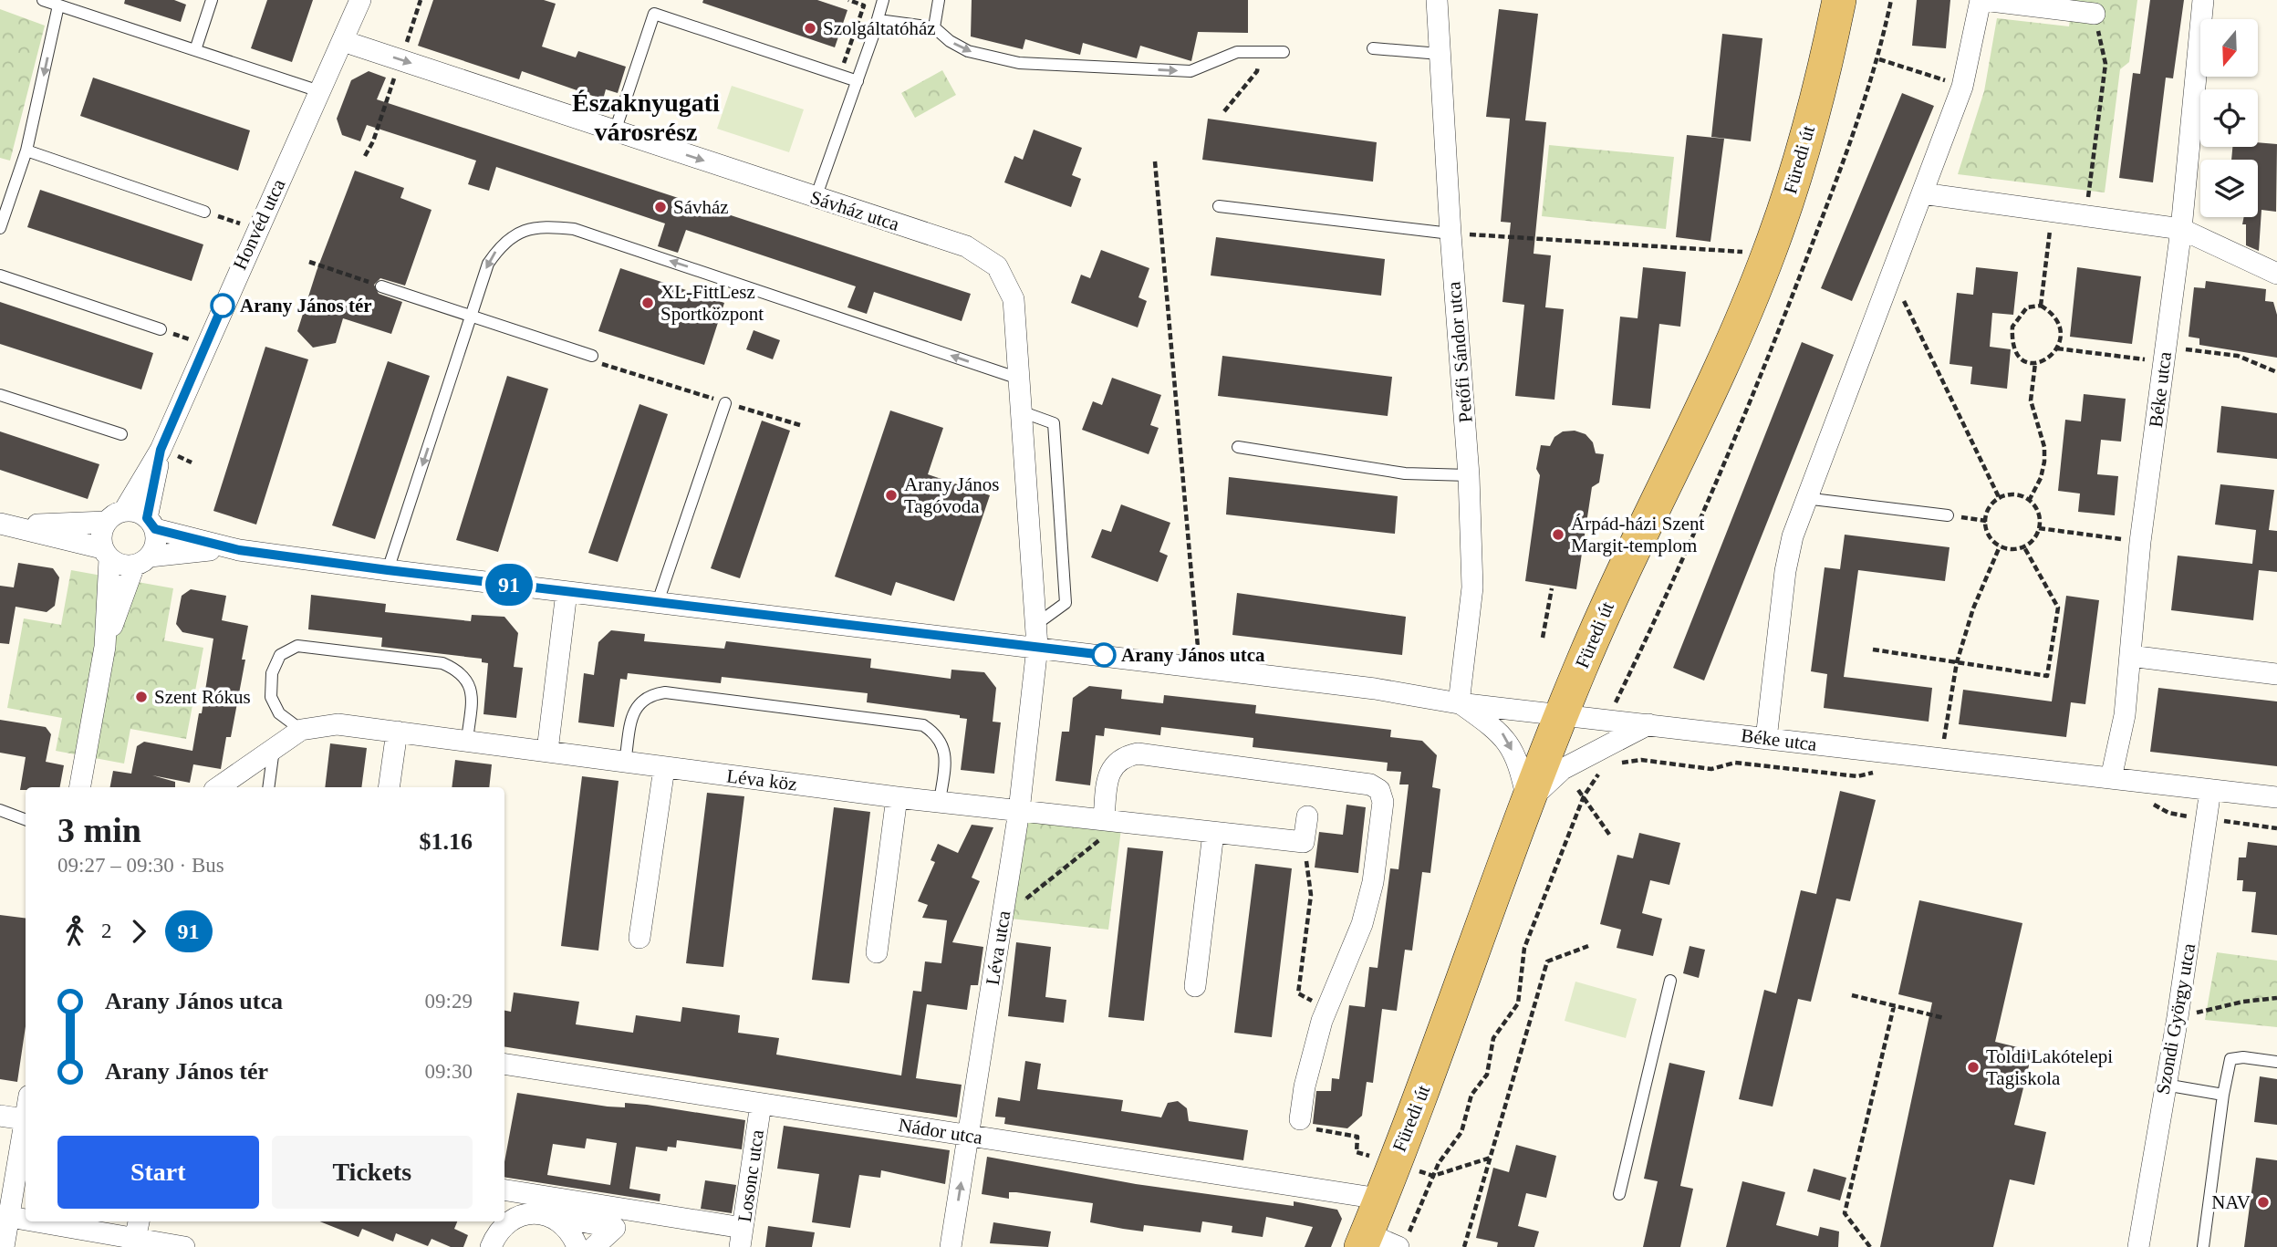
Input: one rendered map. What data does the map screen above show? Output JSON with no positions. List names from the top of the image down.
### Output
{
  "streets": {
    "main road": ["Füredi út"],
    "street": [
      "Sávház utca",
      "Honvéd utca",
      "Petőfi Sándor utca",
      "Béke utca",
      "Léva köz",
      "Léva utca",
      "Szondi György utca",
      "Nádor utca",
      "Losonc utca"
    ]
  },
  "crossings": [
    ["Füredi út", "Béke utca"],
    ["Füredi út", "Nádor utca"],
    ["Sávház utca", "Honvéd utca"],
    ["Sávház utca", "Léva utca"],
    ["Béke utca", "Szondi György utca"],
    ["Léva köz", "Léva utca"],
    ["Léva utca", "Nádor utca"],
    ["Nádor utca", "Losonc utca"]
  ],
  "one_way": ["Sávház utca"],
  "districts": ["Északnyugati városrész"],
  "places": [
    "Szolgáltatóház",
    "Sávház",
    "XL-FittLesz Sportközpont",
    "Arany János tér",
    "Arany János Tagóvoda",
    "Árpád-házi Szent Margit-templom",
    "Arany János utca",
    "Szent Rókus",
    "Toldi Lakótelepi Tagiskola",
    "NAV"
  ],
  "lines": ["bus line 91"],
  "north": "bottom",
  "page": {
    "on_map": "91",
    "heading": ["3 min", "09:27 – 09:30 · Bus", "$1.16"],
    "legs": ["2", "91"],
    "list": [
      {
        "name": "Arany János utca",
        "value": "09:29"
      },
      {
        "name": "Arany János tér",
        "value": "09:30"
      }
    ],
    "buttons": ["Start", "Tickets"]
  }
}
